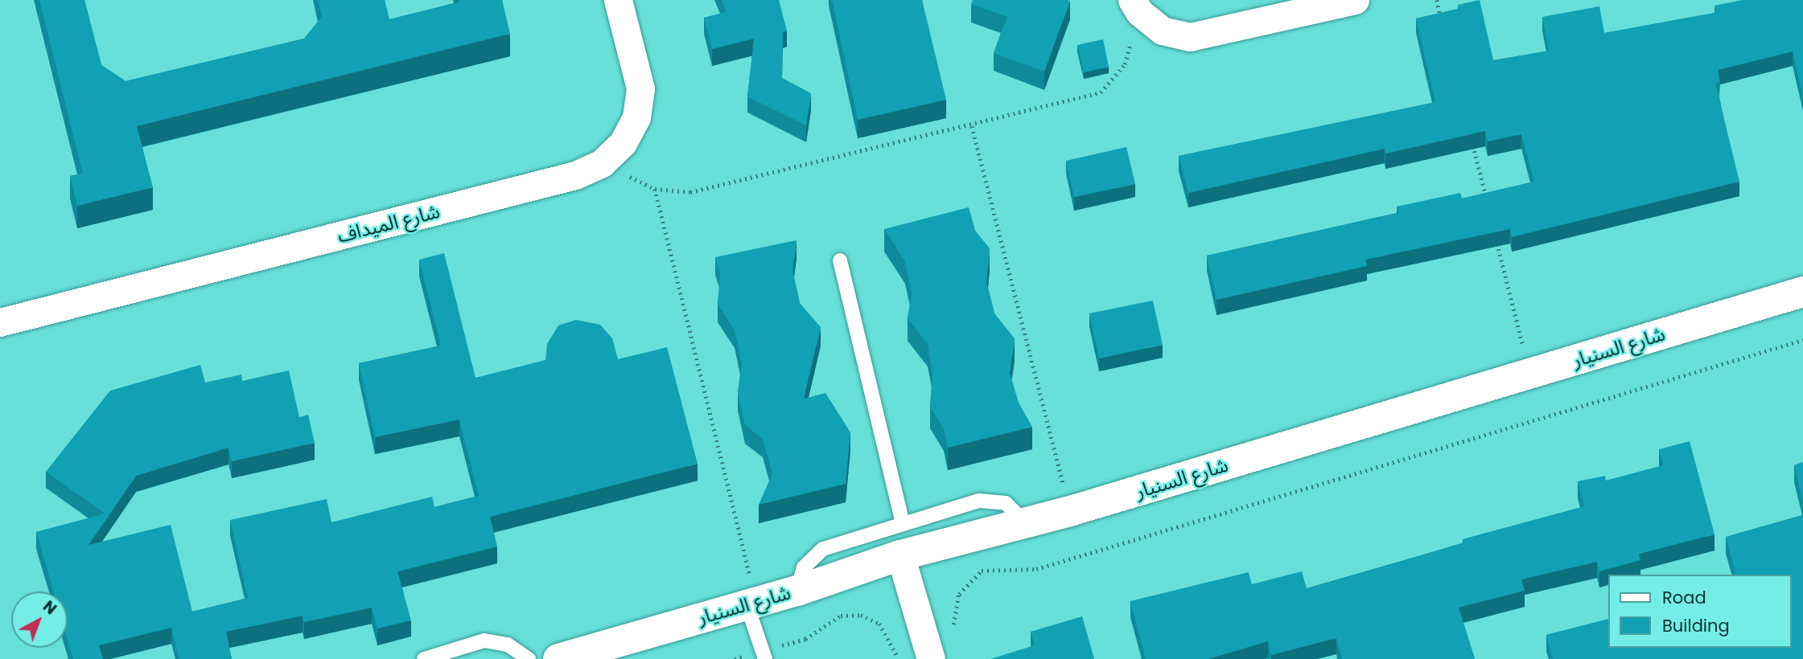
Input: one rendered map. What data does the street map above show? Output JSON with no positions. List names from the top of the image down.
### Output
{
  "streets": {
    "street": ["شارع الميداف", "شارع السنيار"]
  },
  "legend": ["Road", "Building"],
  "north": "top right"
}
